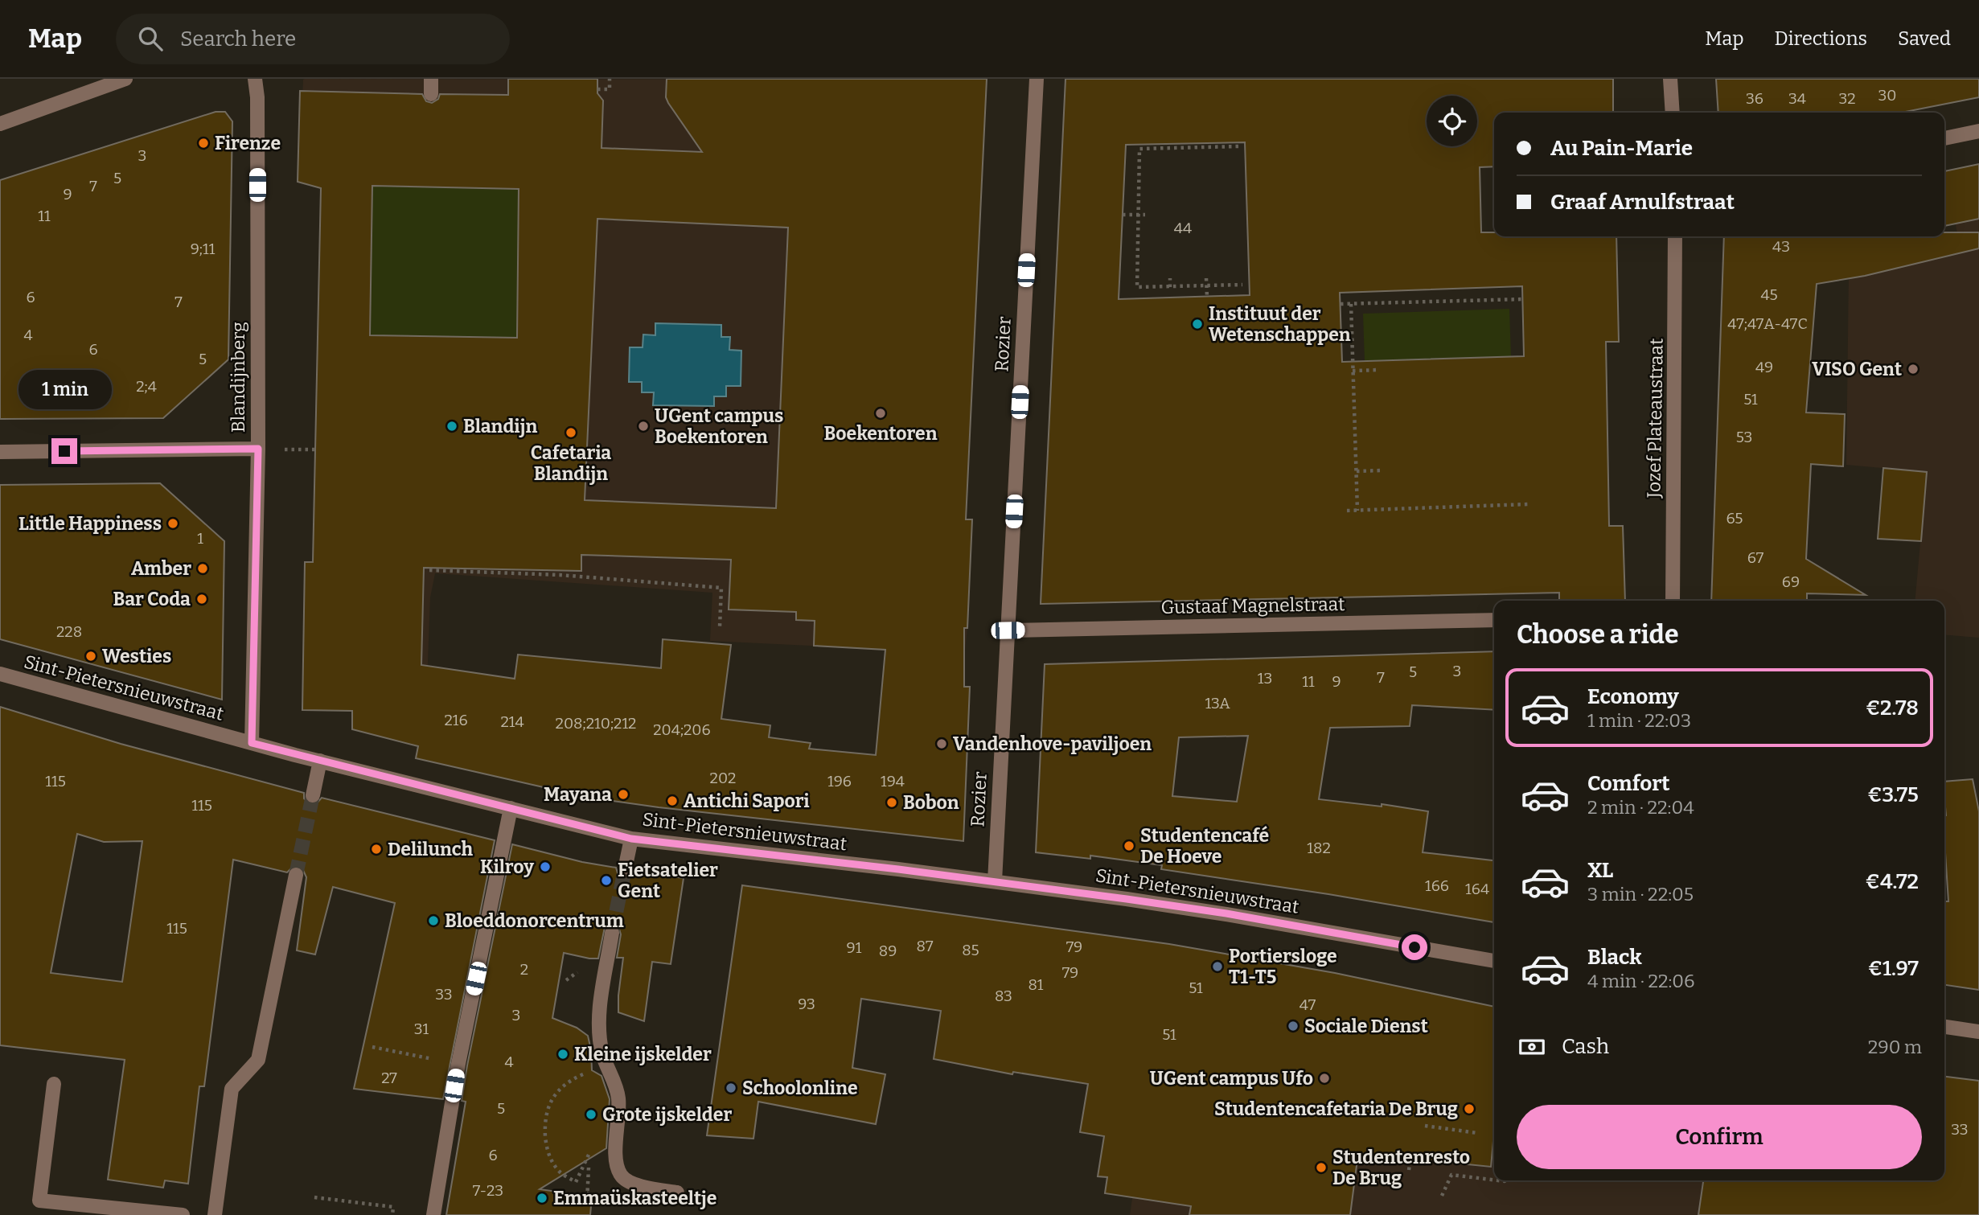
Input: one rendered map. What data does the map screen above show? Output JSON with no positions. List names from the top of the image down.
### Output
{
  "streets": {
    "street": [
      "Rozier",
      "Blandijnberg",
      "Jozef Plateaustraat",
      "Gustaaf Magnelstraat",
      "Sint-Pietersnieuwstraat"
    ]
  },
  "crossings": [
    ["Rozier", "Gustaaf Magnelstraat"],
    ["Rozier", "Sint-Pietersnieuwstraat"],
    ["Blandijnberg", "Sint-Pietersnieuwstraat"]
  ],
  "places": [
    "Firenze",
    "Instituut der Wetenschappen",
    "VISO Gent",
    "Boekentoren",
    "Blandijn",
    "UGent campus Boekentoren",
    "Cafetaria Blandijn",
    "Little Happiness",
    "Amber",
    "Bar Coda",
    "Westies",
    "Vandenhove-paviljoen",
    "Mayana",
    "Antichi Sapori",
    "Bobon",
    "Studentencafé De Hoeve",
    "Delilunch",
    "Kilroy",
    "Fietsatelier Gent",
    "Bloeddonorcentrum",
    "Portiersloge T1-T5",
    "Sociale Dienst",
    "Kleine ijskelder",
    "UGent campus Ufo",
    "Schoolonline",
    "Studentencafetaria De Brug",
    "Grote ijskelder",
    "Studentenresto De Brug",
    "Emmaüskasteeltje"
  ],
  "house_numbers": [
    "30",
    "36",
    "34",
    "32",
    "3",
    "5",
    "7",
    "9",
    "11",
    "44",
    "43",
    "9;11",
    "45",
    "6",
    "7",
    "47;47A-47C",
    "4",
    "6",
    "5",
    "49",
    "2;4",
    "51",
    "53",
    "65",
    "1",
    "67",
    "69",
    "228",
    "3",
    "5",
    "7",
    "13",
    "11",
    "9",
    "13A",
    "216",
    "214",
    "208;210;212",
    "204;206",
    "202",
    "115",
    "196",
    "194",
    "115",
    "182",
    "166",
    "164",
    "115",
    "87",
    "79",
    "91",
    "85",
    "89",
    "2",
    "79",
    "81",
    "51",
    "33",
    "83",
    "93",
    "47",
    "3",
    "31",
    "51",
    "4",
    "27",
    "5",
    "33",
    "6",
    "7-23"
  ],
  "page": {
    "header": "Map",
    "search": "Search here",
    "nav": ["Map", "Directions", "Saved"],
    "banner": ["Au Pain-Marie", "Graaf Arnulfstraat"],
    "bubble": "1 min",
    "heading": "Choose a ride",
    "list": [
      {
        "name": "Economy",
        "note": "1 min · 22:03",
        "value": "€2.78"
      },
      {
        "name": "Comfort",
        "note": "2 min · 22:04",
        "value": "€3.75"
      },
      {
        "name": "XL",
        "note": "3 min · 22:05",
        "value": "€4.72"
      },
      {
        "name": "Black",
        "note": "4 min · 22:06",
        "value": "€1.97"
      }
    ],
    "pay": ["Cash", "290 m"],
    "buttons": "Confirm"
  }
}
